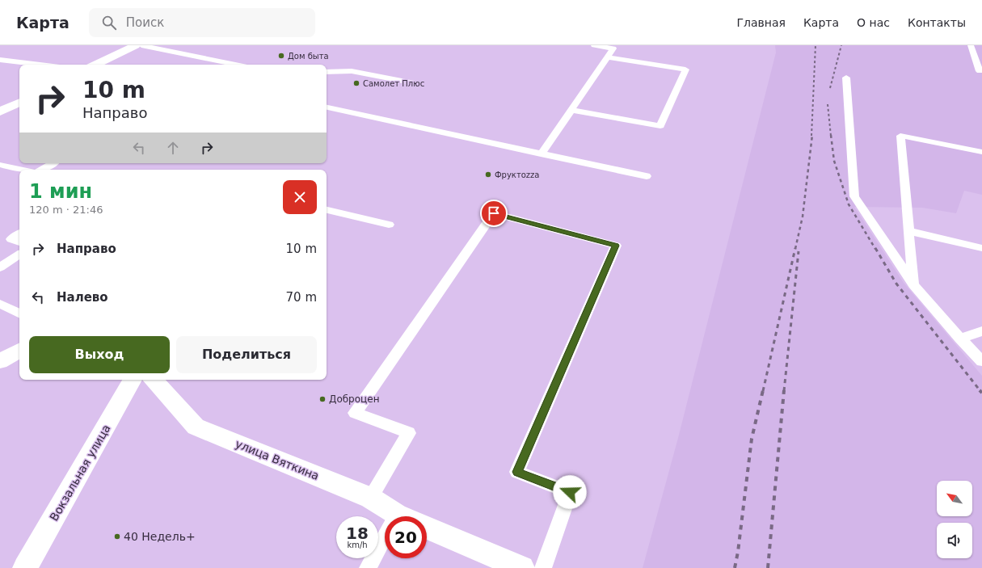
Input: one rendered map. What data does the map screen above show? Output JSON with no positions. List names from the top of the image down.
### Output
{
  "streets": {
    "street": ["улица Вяткина", "Вокзальная улица"]
  },
  "places": [
    "Дом быта",
    "Самолет Плюс",
    "Фруктоzzа",
    "Доброцен",
    "40 Недель+"
  ],
  "north": "top left",
  "page": {
    "header": "Карта",
    "search": "Поиск",
    "nav": [
      "Главная",
      "Карта",
      "О нас",
      "Контакты"
    ],
    "turn": ["10 m", "Направо"],
    "heading": ["1 мин", "120 m · 21:46"],
    "list": [
      {
        "name": "Направо",
        "value": "10 m"
      },
      {
        "name": "Налево",
        "value": "70 m"
      }
    ],
    "buttons": ["Выход", "Поделиться"],
    "speed": "18 km/h",
    "limit": "20"
  }
}
